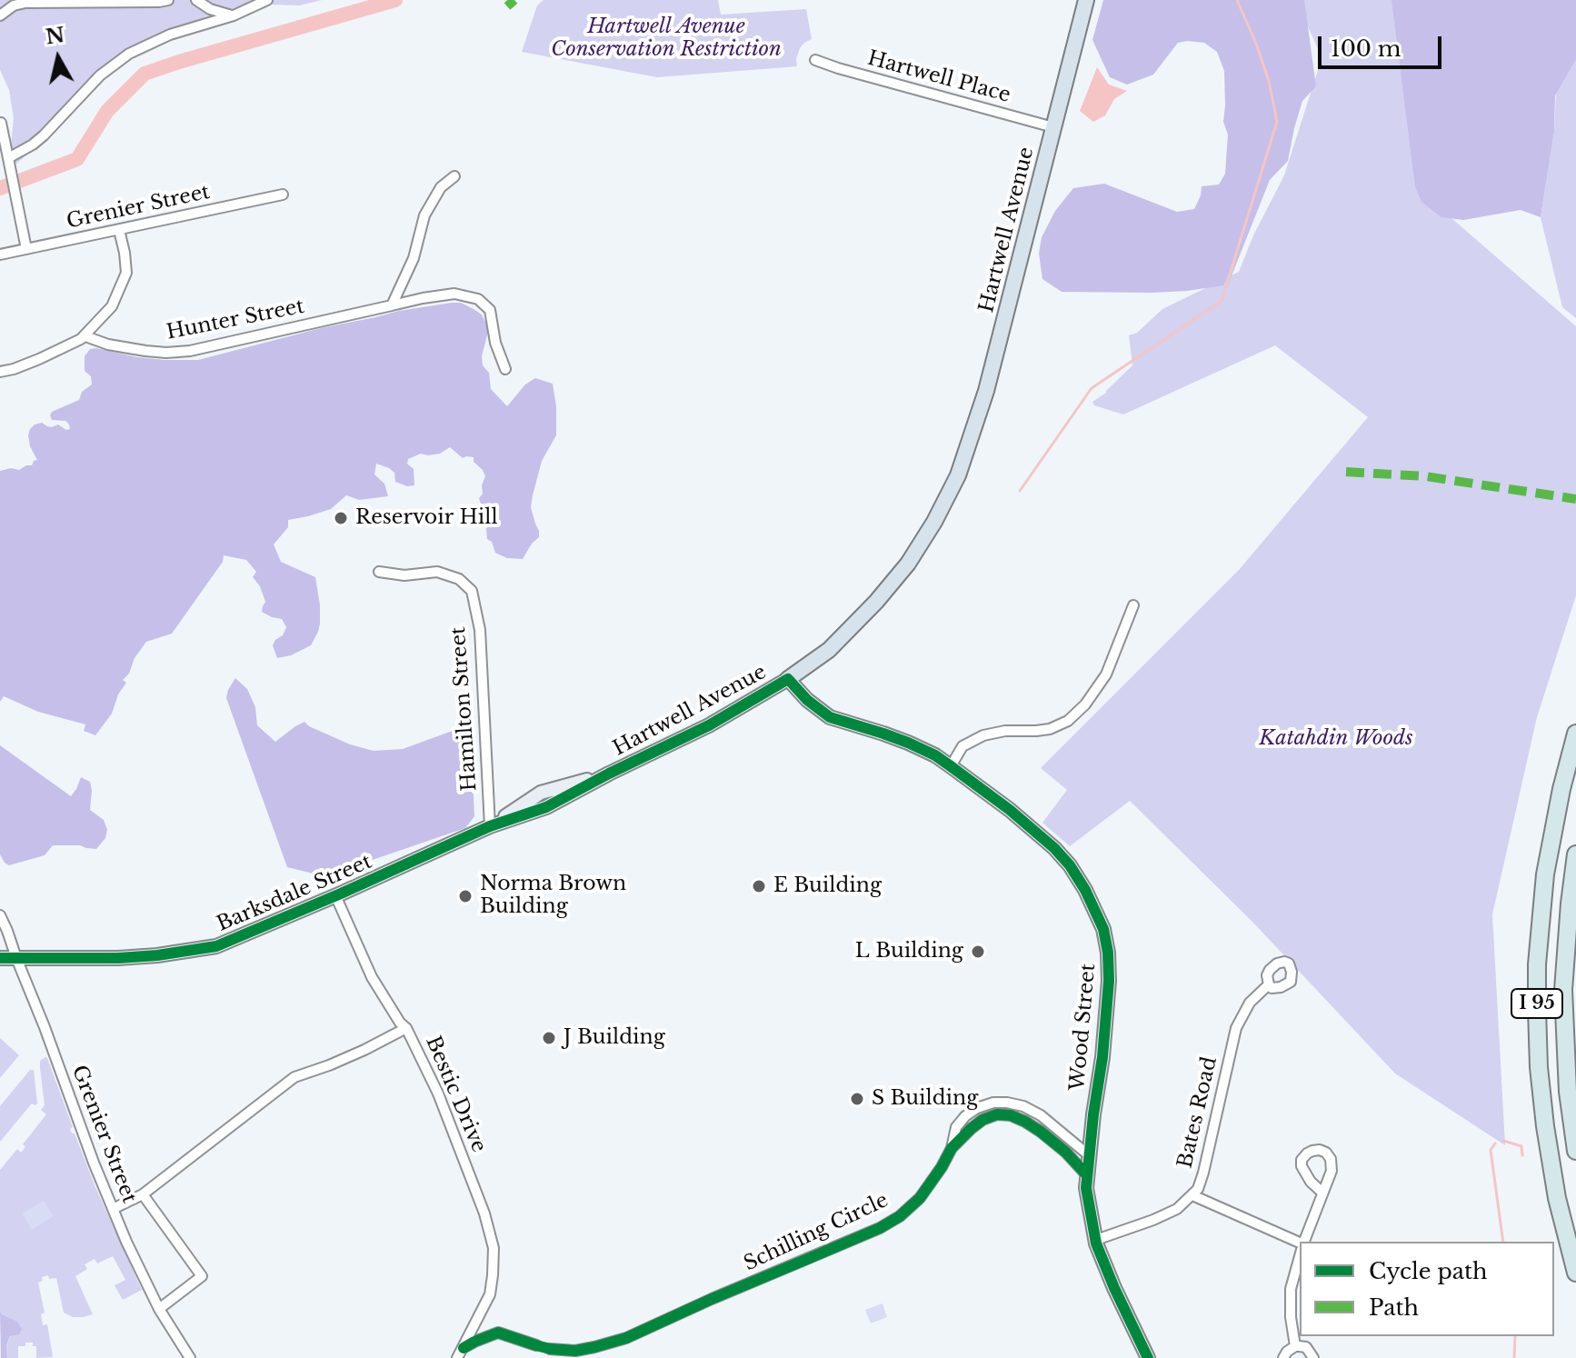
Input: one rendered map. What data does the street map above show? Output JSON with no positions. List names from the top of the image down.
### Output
{
  "streets": {
    "highway": ["I 95"],
    "main road": ["Hartwell Avenue"],
    "street": [
      "Hartwell Place",
      "Grenier Street",
      "Hunter Street",
      "Hamilton Street",
      "Barksdale Street",
      "Wood Street",
      "Bestic Drive",
      "Bates Road",
      "Schilling Circle"
    ]
  },
  "crossings": [
    ["Hartwell Place", "Hartwell Avenue"],
    ["Grenier Street", "Barksdale Street"],
    ["Hartwell Avenue", "Barksdale Street"],
    ["Hartwell Avenue", "Wood Street"],
    ["Hamilton Street", "Barksdale Street"],
    ["Barksdale Street", "Bestic Drive"],
    ["Wood Street", "Bates Road"],
    ["Wood Street", "Schilling Circle"]
  ],
  "parks": ["Hartwell Avenue Conservation Restriction", "Katahdin Woods"],
  "places": [
    "Reservoir Hill",
    "E Building",
    "Norma Brown Building",
    "L Building",
    "J Building",
    "S Building"
  ],
  "legend": ["Cycle path", "Path"],
  "scale_bar": "100 m",
  "north": "top"
}
